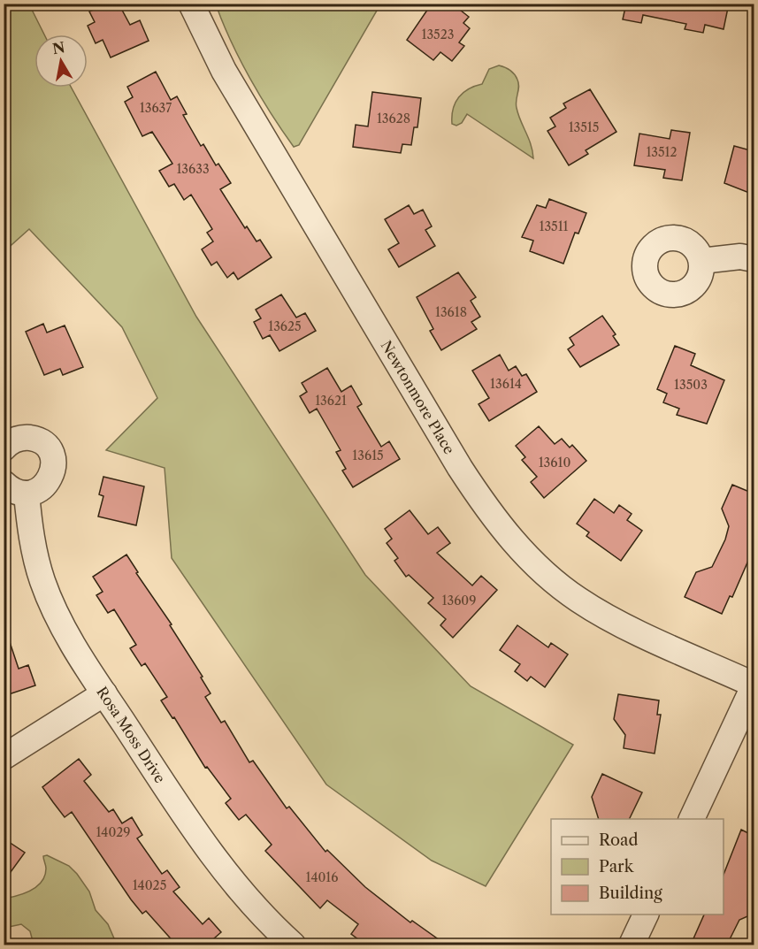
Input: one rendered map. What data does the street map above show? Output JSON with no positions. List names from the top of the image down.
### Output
{
  "streets": {
    "street": ["Newtonmore Place", "Rosa Moss Drive"]
  },
  "house_numbers": [
    "13523",
    "13637",
    "13628",
    "13515",
    "13512",
    "13633",
    "13511",
    "13618",
    "13625",
    "13614",
    "13503",
    "13621",
    "13615",
    "13610",
    "13609",
    "14029",
    "14016",
    "14025"
  ],
  "legend": ["Road", "Park", "Building"],
  "north": "top"
}
